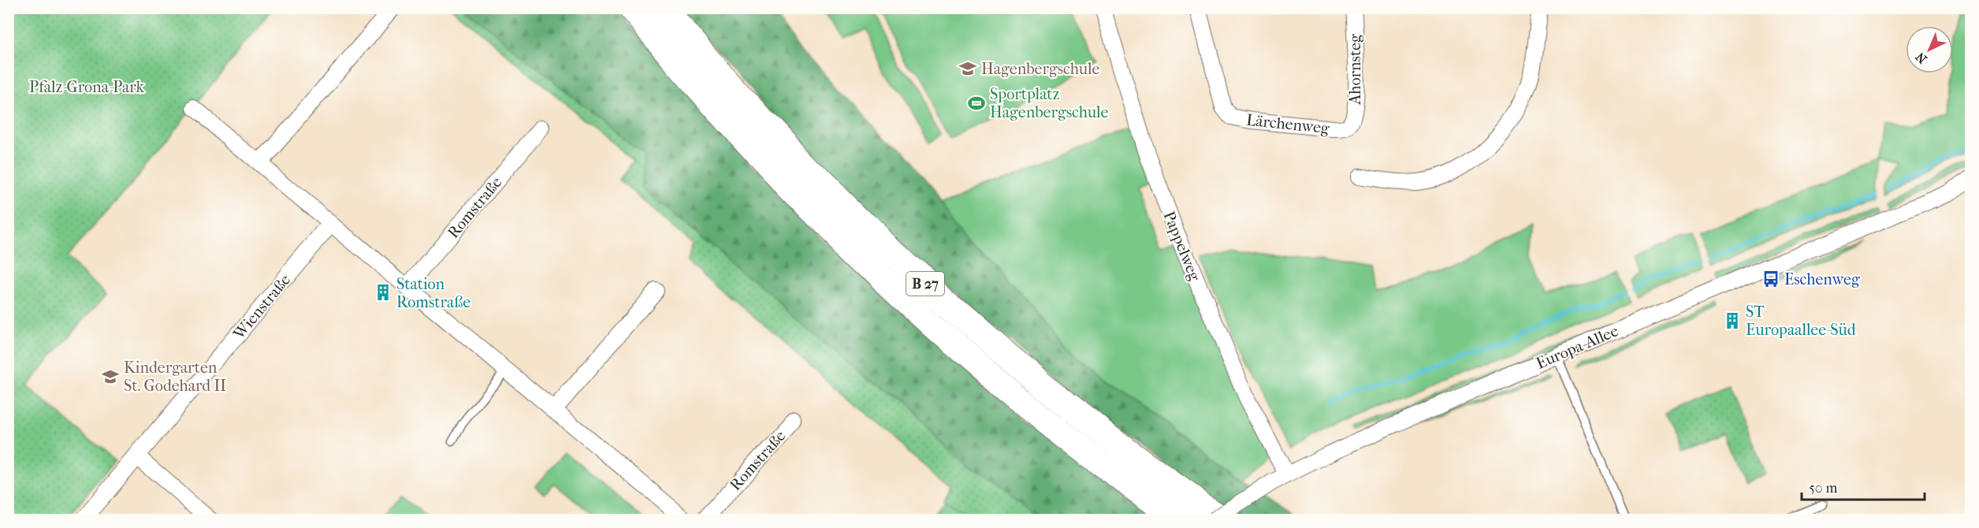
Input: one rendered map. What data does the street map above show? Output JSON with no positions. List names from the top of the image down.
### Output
{
  "streets": {
    "highway": ["B 27"],
    "street": [
      "Ahornsteg",
      "Lärchenweg",
      "Romstraße",
      "Pappelweg",
      "Wienstraße",
      "Europa-Allee"
    ]
  },
  "crossings": [
    ["Ahornsteg", "Lärchenweg"],
    ["Pappelweg", "Europa-Allee"]
  ],
  "parks": ["Pfalz-Grona-Park"],
  "places": {
    "school or university": ["Hagenbergschule", "Kindergarten St. Godehard II"],
    "sports": ["Sportplatz Hagenbergschule"],
    "bus stop": ["Eschenweg"],
    "building": ["Station Romstraße", "ST Europaallee-Süd"]
  },
  "scale_bar": "50 m",
  "north": "bottom left"
}
